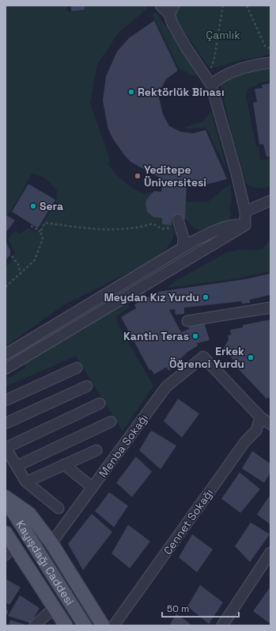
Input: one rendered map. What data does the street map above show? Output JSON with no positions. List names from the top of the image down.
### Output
{
  "streets": {
    "main road": ["Kayışdağı Caddesi"],
    "street": ["Menba Sokağı", "Cennet Sokağı"]
  },
  "crossings": [
    ["Menba Sokağı", "Cennet Sokağı"]
  ],
  "parks": ["Çamlık"],
  "places": [
    "Rektörlük Binası",
    "Yeditepe Üniversitesi",
    "Sera",
    "Meydan Kız Yurdu",
    "Kantin Teras",
    "Erkek Öğrenci Yurdu"
  ],
  "scale_bar": "50 m"
}
